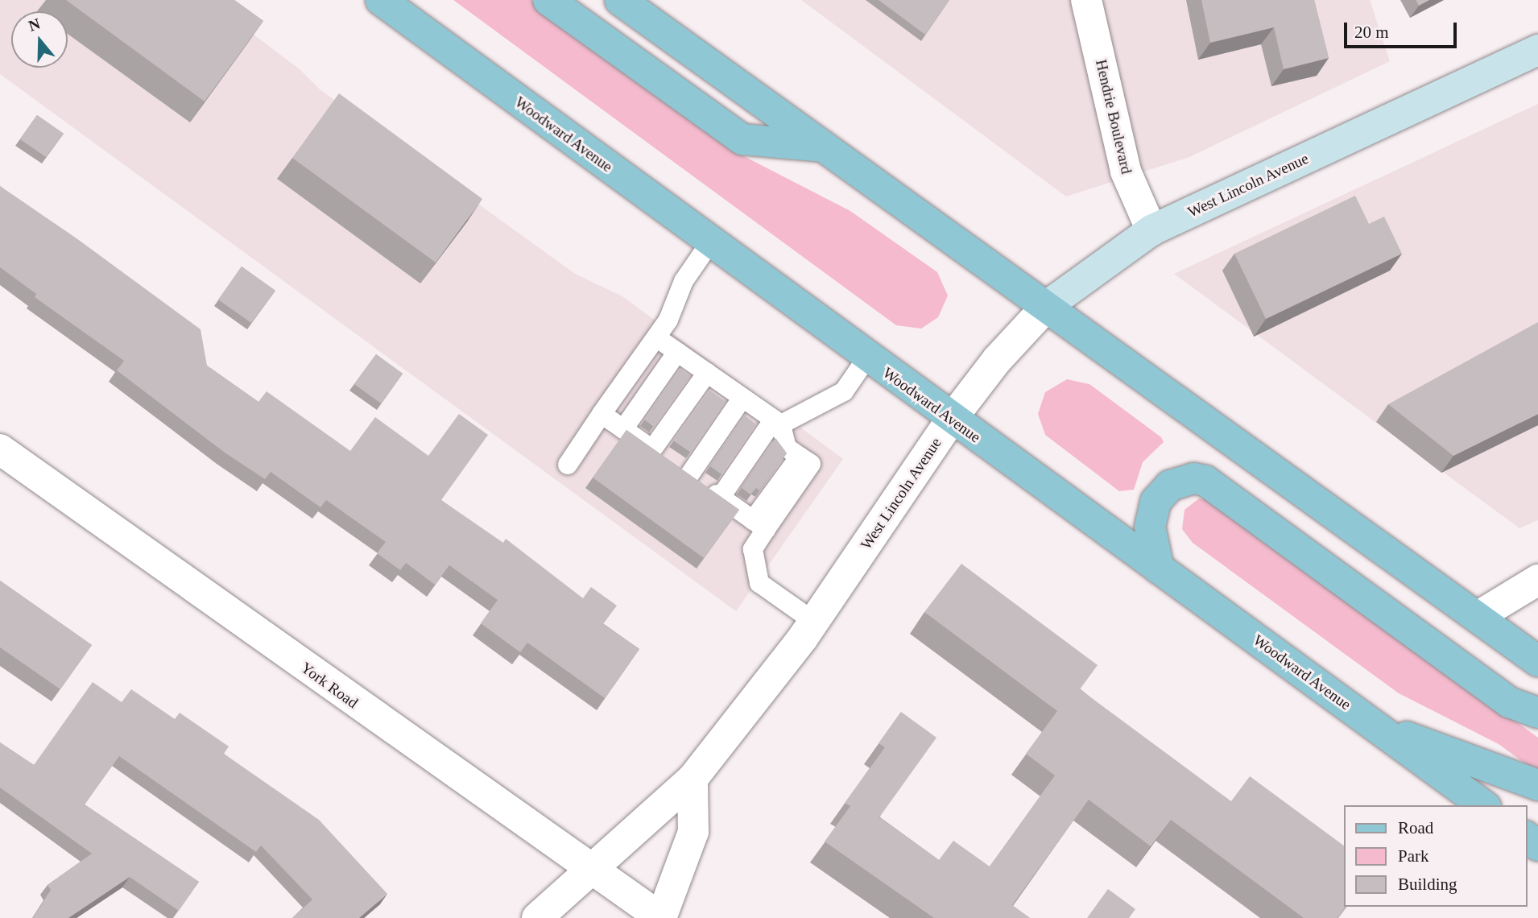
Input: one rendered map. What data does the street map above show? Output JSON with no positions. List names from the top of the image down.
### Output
{
  "streets": {
    "main road": ["Woodward Avenue"],
    "street": ["Hendrie Boulevard", "West Lincoln Avenue", "York Road"]
  },
  "crossings": [
    ["Hendrie Boulevard", "West Lincoln Avenue"],
    ["Woodward Avenue", "West Lincoln Avenue"],
    ["West Lincoln Avenue", "York Road"]
  ],
  "legend": ["Road", "Park", "Building"],
  "scale_bar": "20 m",
  "north": "top"
}
